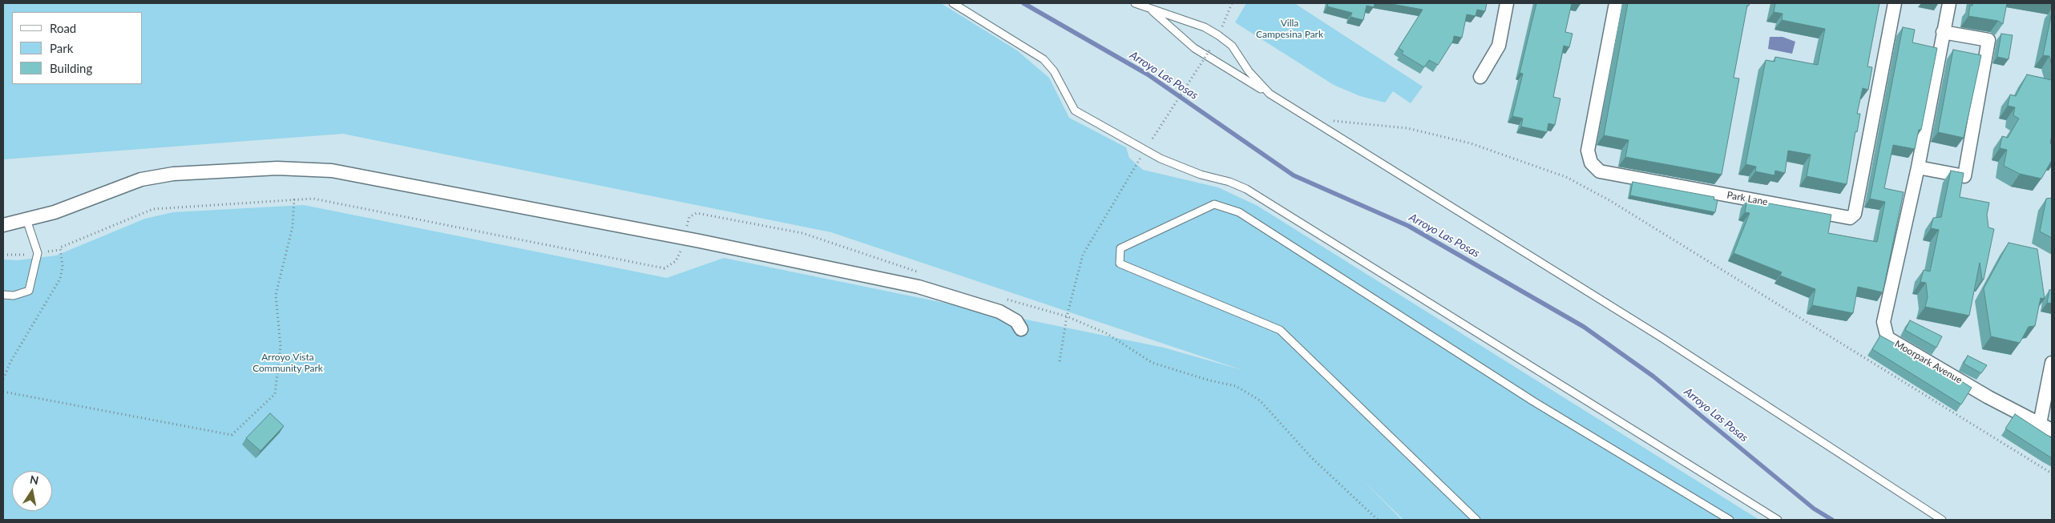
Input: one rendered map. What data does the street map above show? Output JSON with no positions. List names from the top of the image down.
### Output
{
  "streets": {
    "street": ["Park Lane", "Moorpark Avenue"]
  },
  "water": ["Arroyo Las Posas"],
  "parks": ["Villa Campesina Park", "Arroyo Vista Community Park"],
  "legend": ["Road", "Park", "Building"],
  "north": "top"
}
